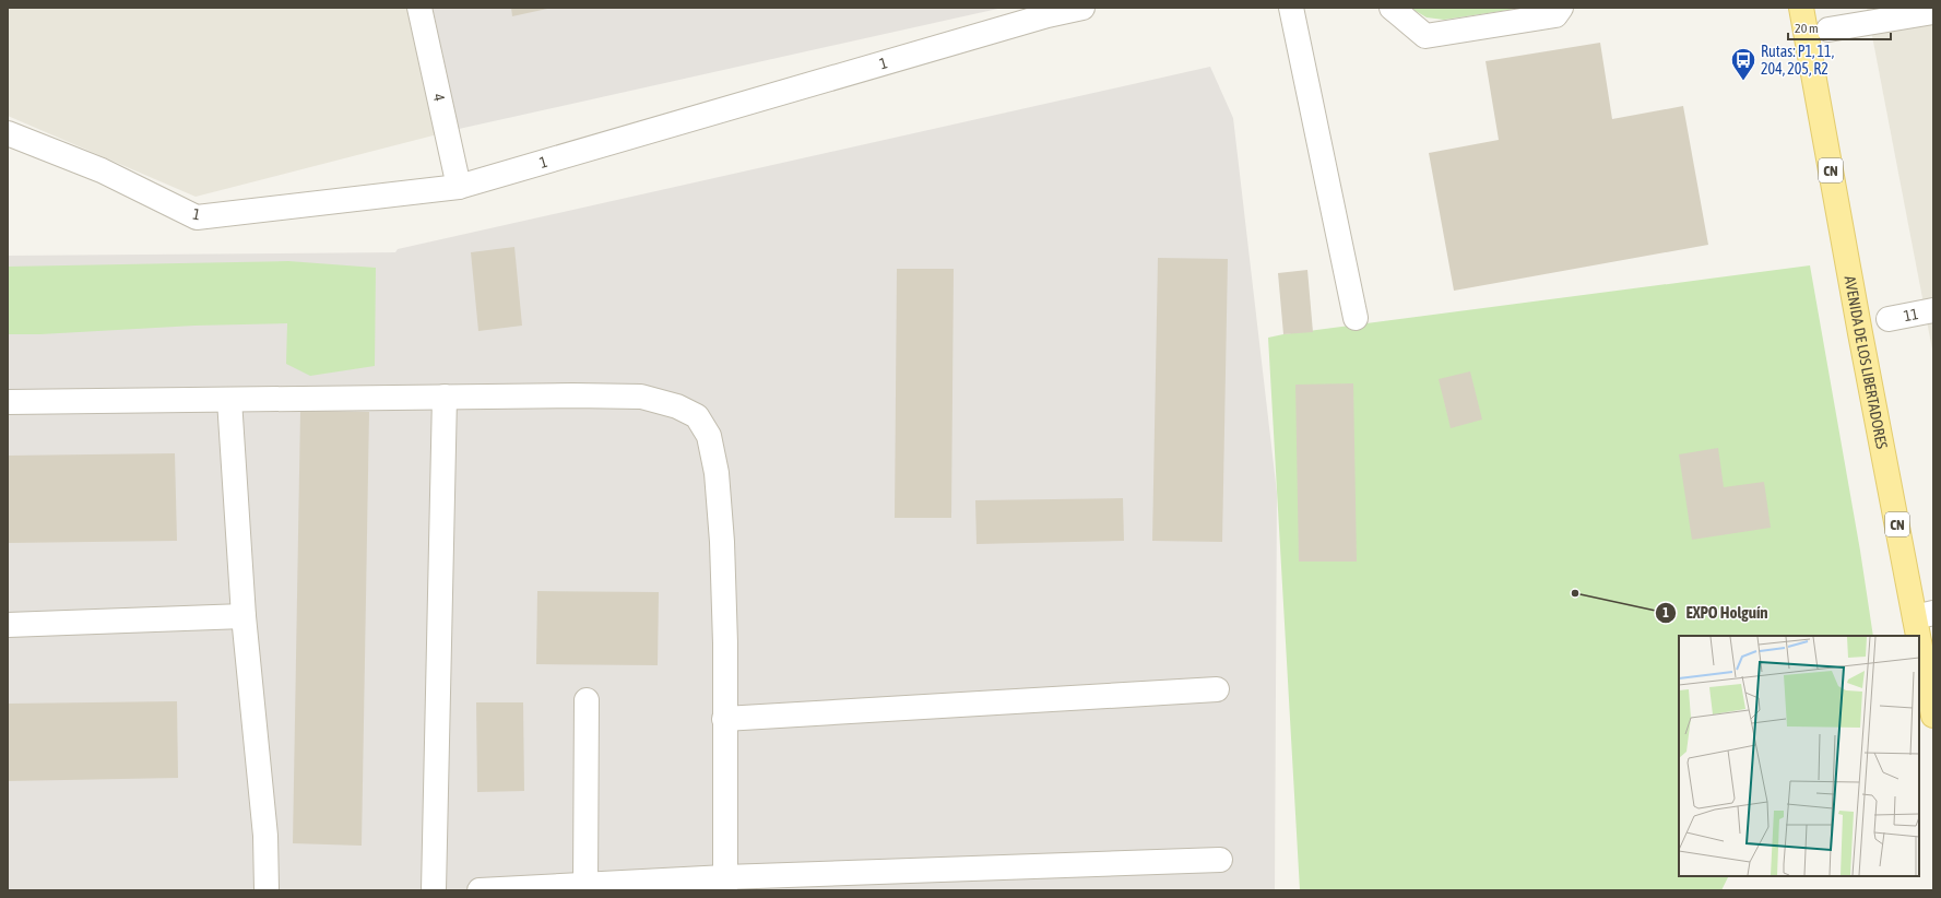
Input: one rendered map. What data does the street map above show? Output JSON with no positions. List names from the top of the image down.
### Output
{
  "streets": {
    "main road": ["CN", "AVENIDA DE LOS LIBERTADORES"],
    "street": ["1", "4", "11"]
  },
  "crossings": [
    ["1", "4"]
  ],
  "places": {
    "bus stop": ["Rutas: P1, 11, 204, 205, R2"],
    "other": ["EXPO Holguín"]
  },
  "scale_bar": "20 m"
}
